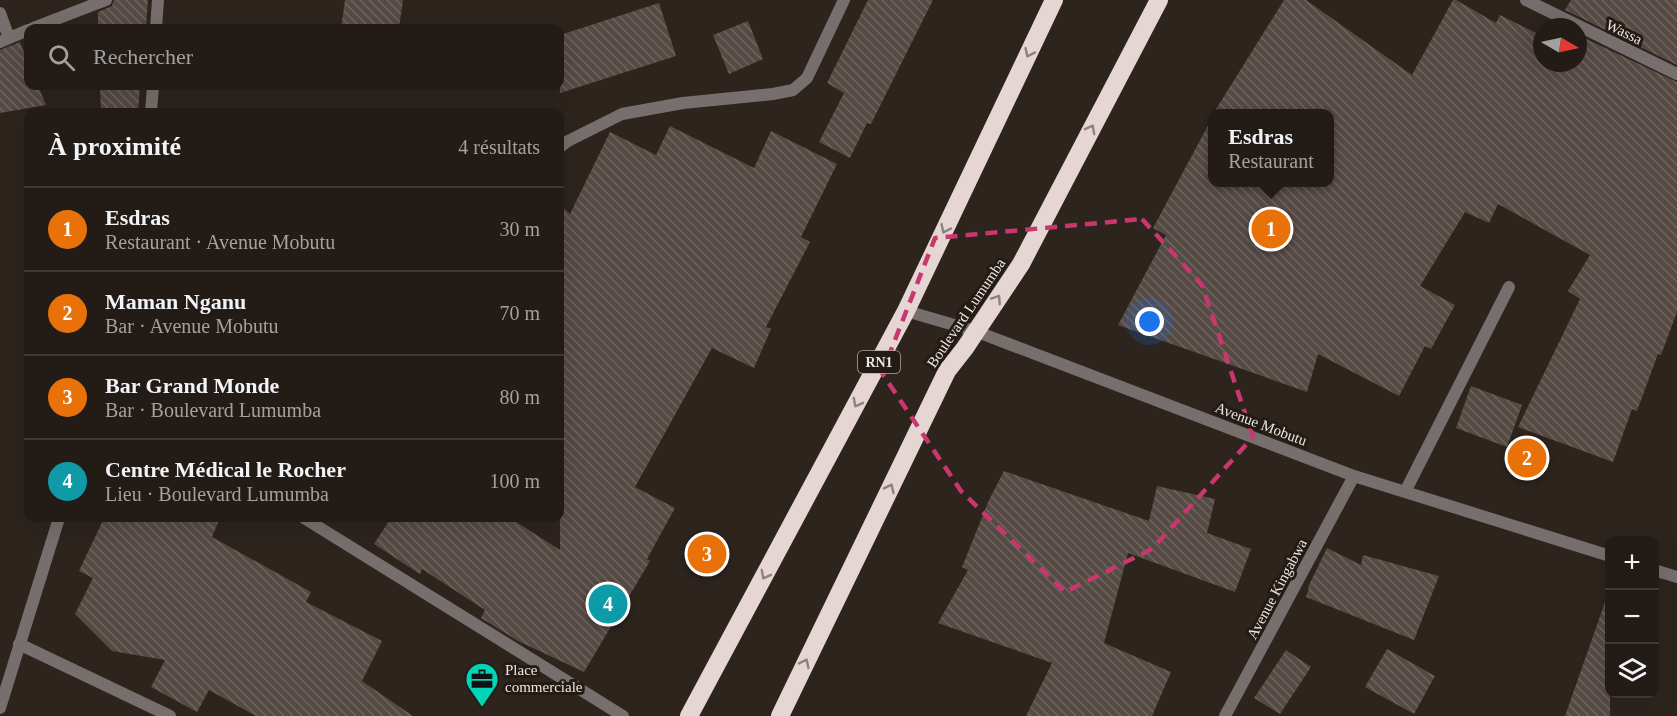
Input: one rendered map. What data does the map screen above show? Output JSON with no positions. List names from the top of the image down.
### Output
{
  "streets": {
    "highway": ["Boulevard Lumumba", "RN1"],
    "street": ["Wassa", "Avenue Mobutu", "Avenue Kingabwa"]
  },
  "crossings": [
    ["Boulevard Lumumba", "Avenue Mobutu"],
    ["RN1", "Avenue Mobutu"],
    ["Avenue Mobutu", "Avenue Kingabwa"]
  ],
  "places": {
    "office": ["Place commerciale"]
  },
  "north": "right",
  "page": {
    "search": "Rechercher",
    "heading": ["À proximité", "4 résultats"],
    "popup": ["Esdras", "Restaurant"],
    "list": [
      {
        "mark": "1",
        "name": "Esdras",
        "note": "Restaurant · Avenue Mobutu",
        "value": "30 m"
      },
      {
        "mark": "2",
        "name": "Maman Nganu",
        "note": "Bar · Avenue Mobutu",
        "value": "70 m"
      },
      {
        "mark": "3",
        "name": "Bar Grand Monde",
        "note": "Bar · Boulevard Lumumba",
        "value": "80 m"
      },
      {
        "mark": "4",
        "name": "Centre Médical le Rocher",
        "note": "Lieu · Boulevard Lumumba",
        "value": "100 m"
      }
    ],
    "pins": [
      "1",
      "2",
      "3",
      "4"
    ],
    "map_buttons": ["+", "−"]
  }
}
